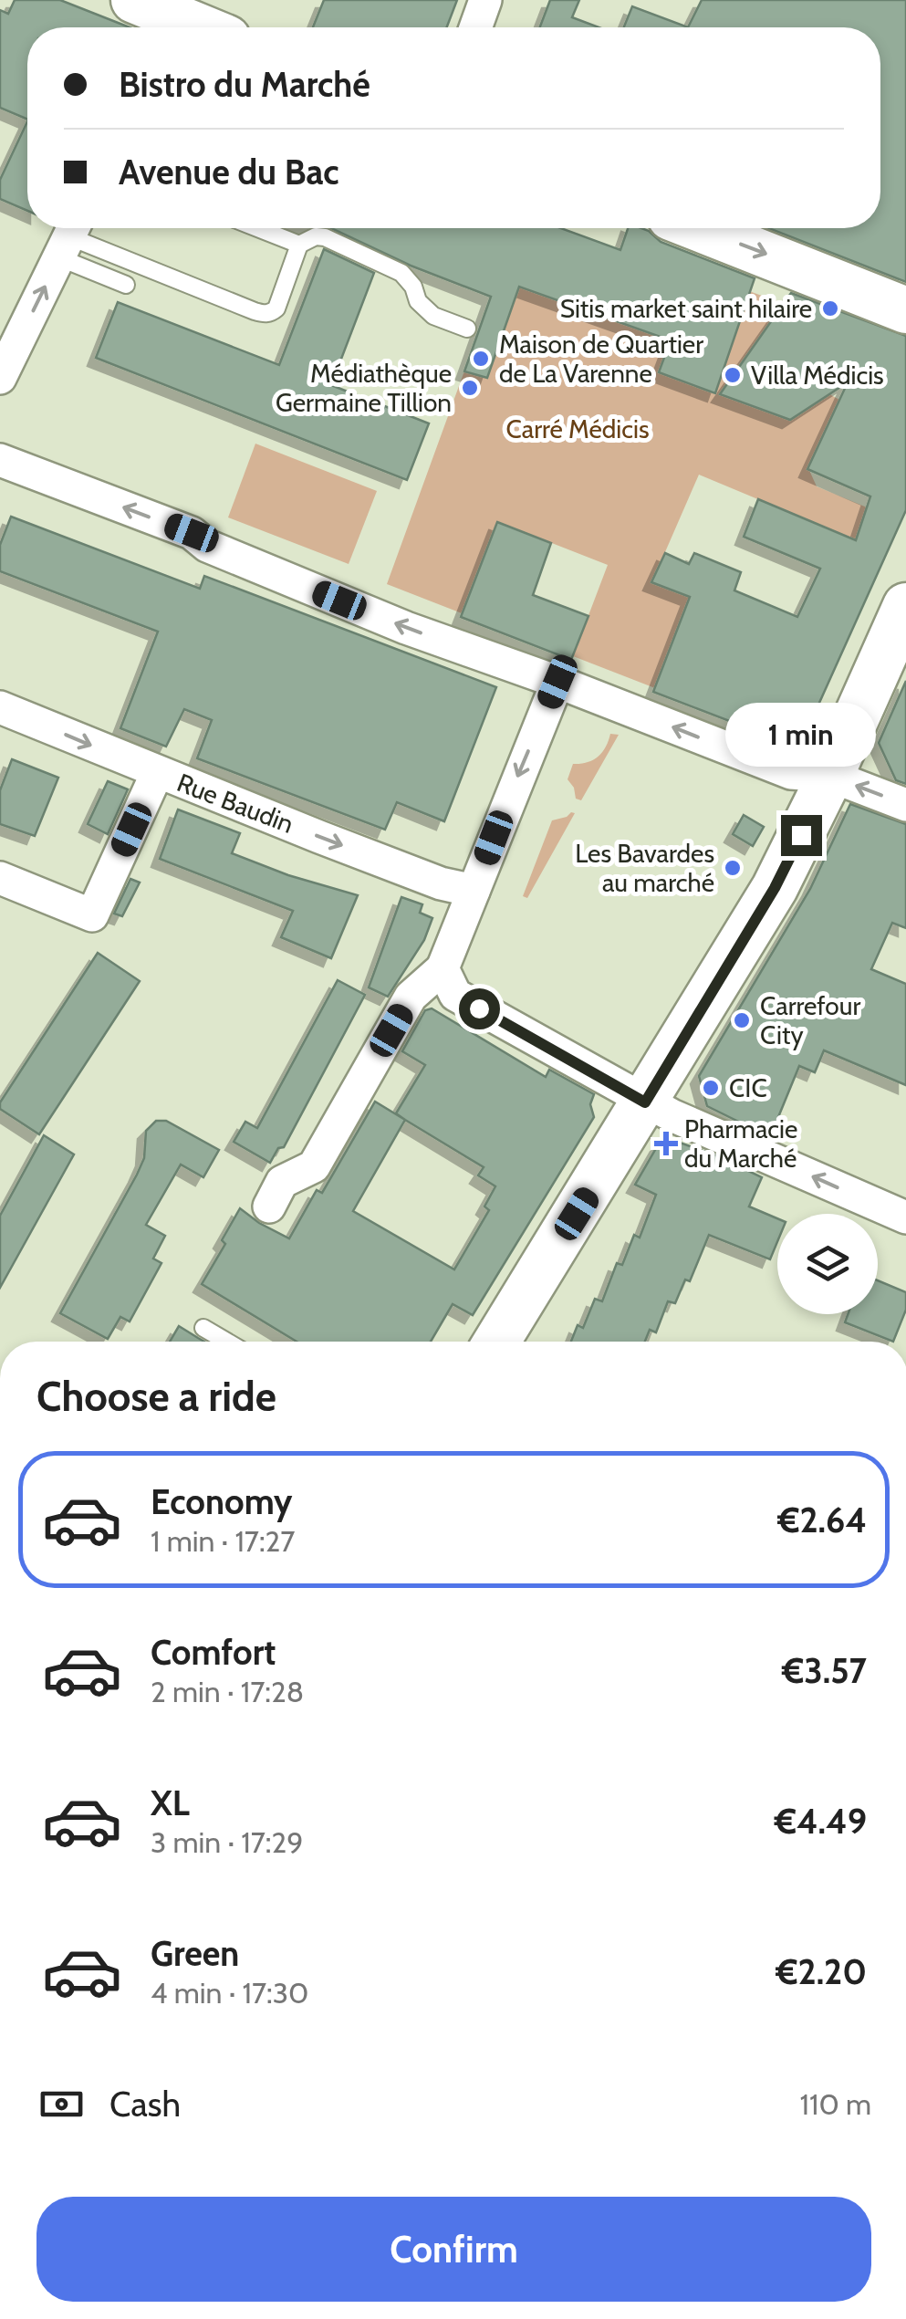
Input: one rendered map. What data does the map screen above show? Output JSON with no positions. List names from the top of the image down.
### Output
{
  "streets": {
    "street": ["Rue Baudin"]
  },
  "parks": ["Carré Médicis"],
  "places": {
    "other": [
      "Sitis market saint hilaire",
      "Maison de Quartier de La Varenne",
      "Villa Médicis",
      "Médiathèque Germaine Tillion",
      "Les Bavardes au marché",
      "Carrefour City",
      "CIC"
    ],
    "health": ["Pharmacie du Marché"]
  },
  "page": {
    "banner": ["Bistro du Marché", "Avenue du Bac"],
    "bubble": "1 min",
    "heading": "Choose a ride",
    "list": [
      {
        "name": "Economy",
        "note": "1 min · 17:27",
        "value": "€2.64"
      },
      {
        "name": "Comfort",
        "note": "2 min · 17:28",
        "value": "€3.57"
      },
      {
        "name": "XL",
        "note": "3 min · 17:29",
        "value": "€4.49"
      },
      {
        "name": "Green",
        "note": "4 min · 17:30",
        "value": "€2.20"
      }
    ],
    "pay": ["Cash", "110 m"],
    "buttons": "Confirm"
  }
}
